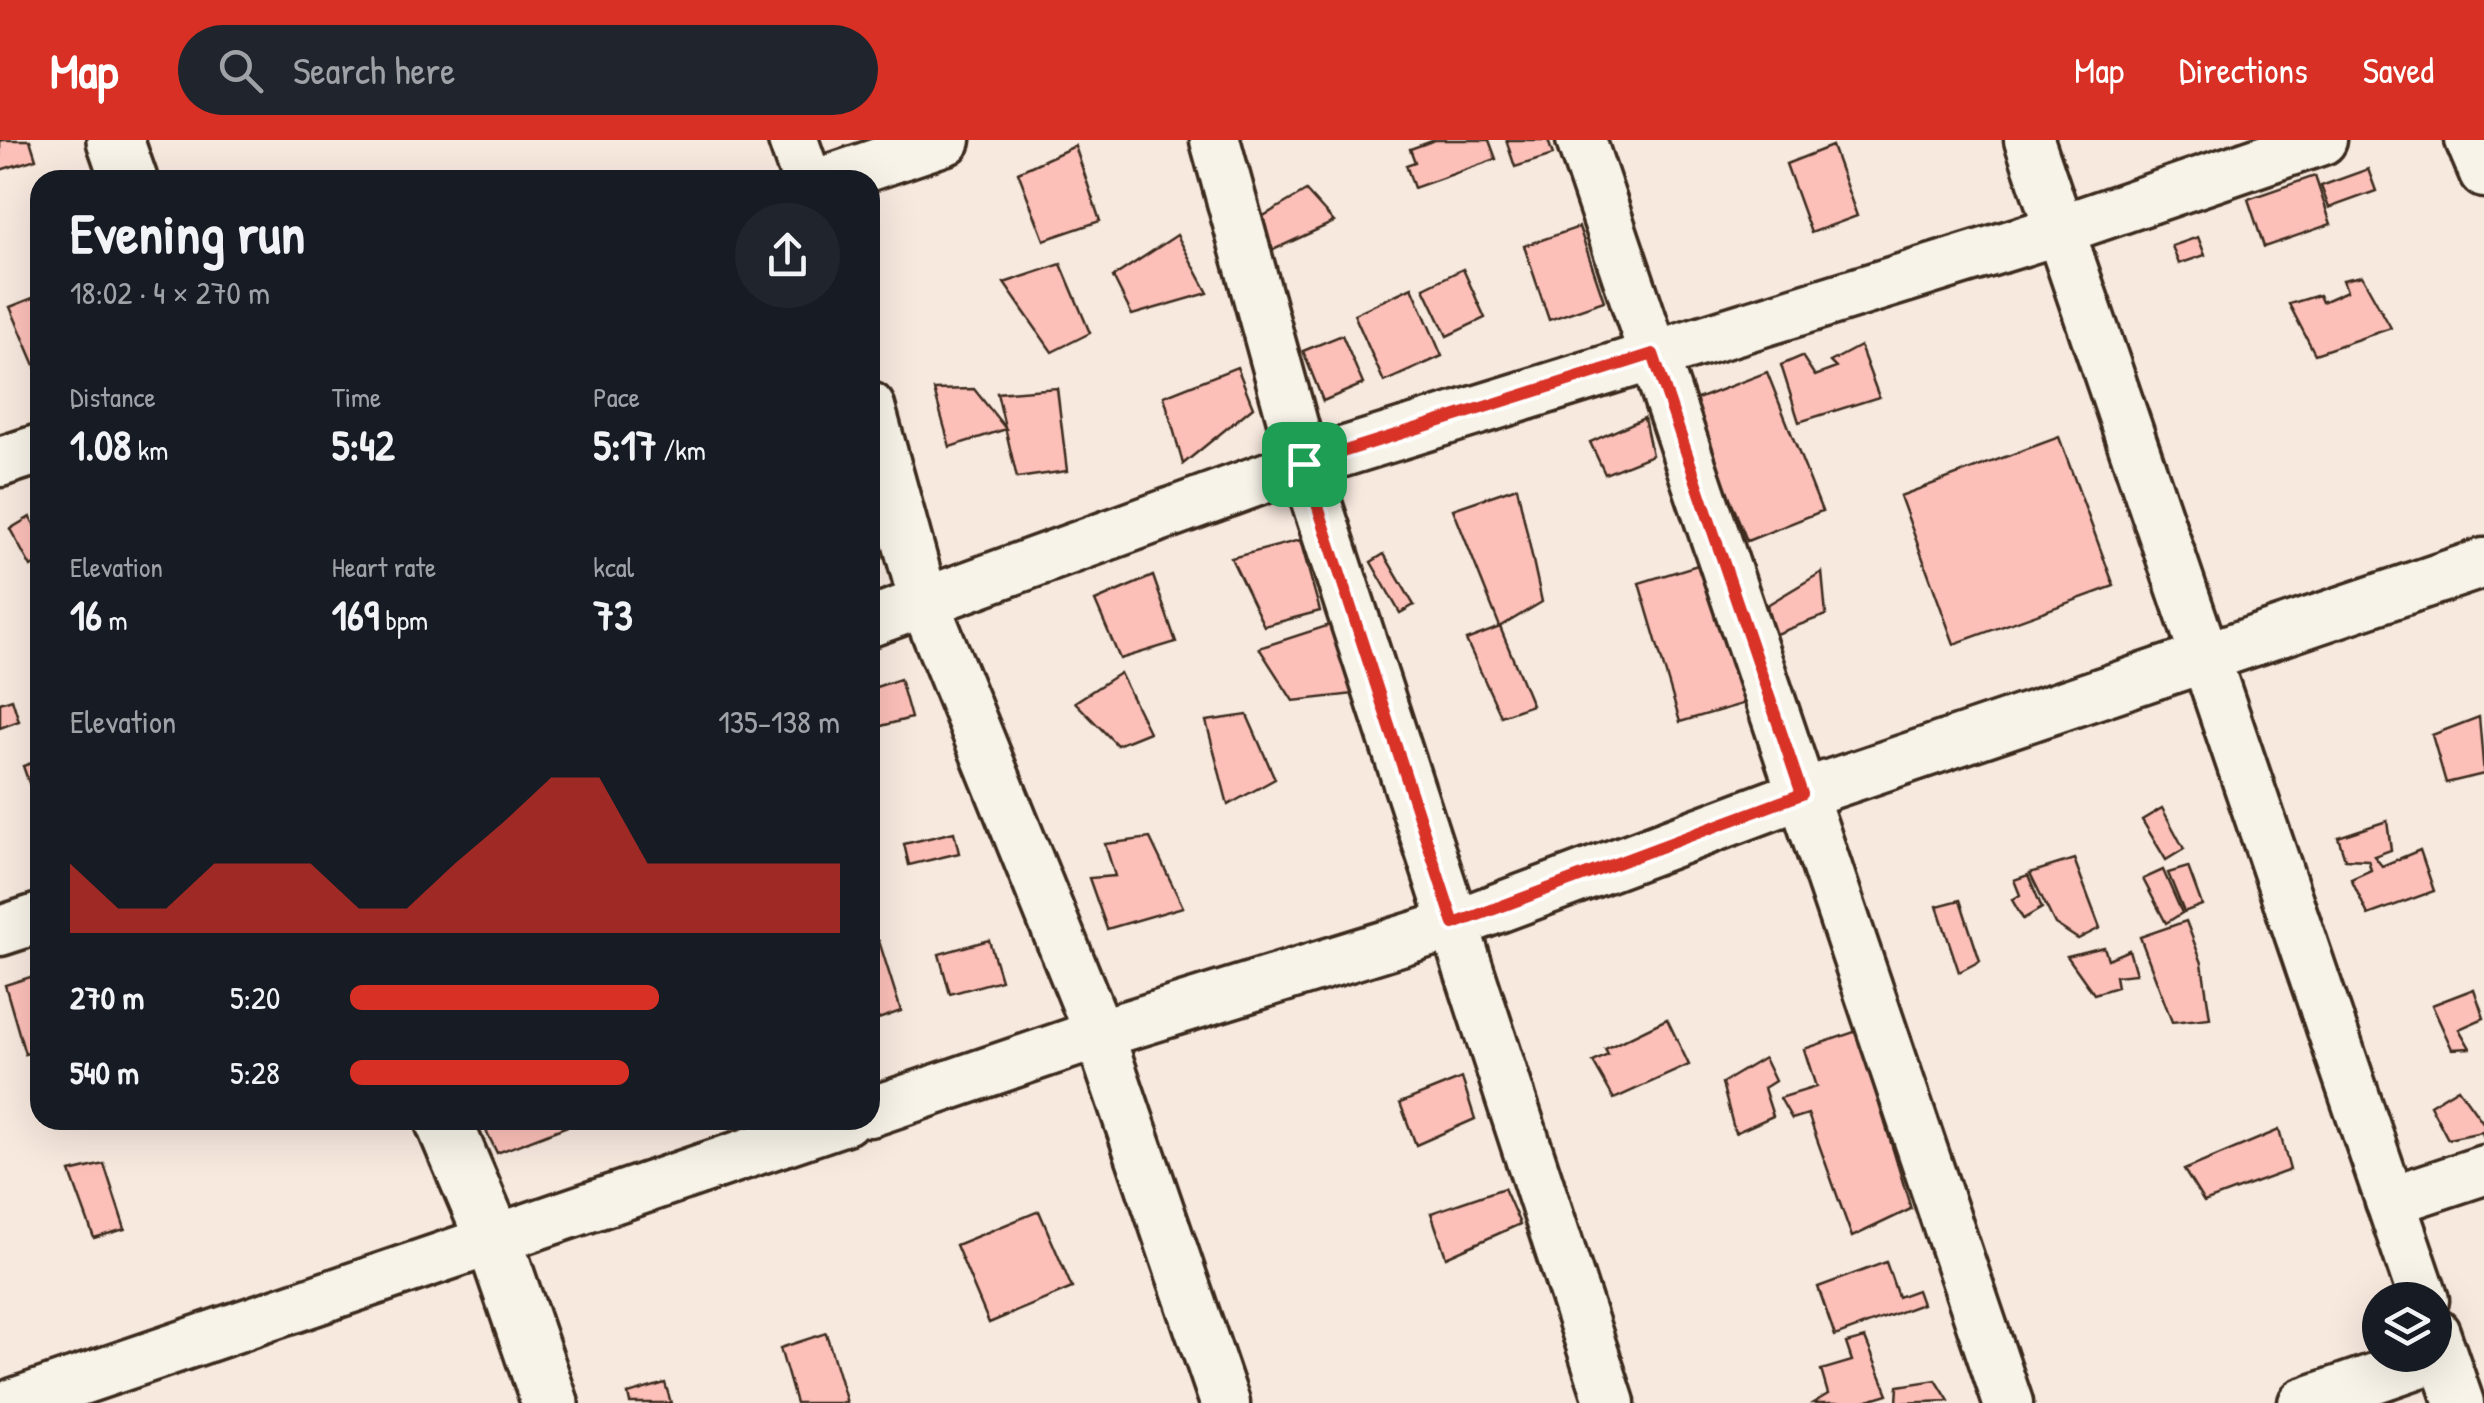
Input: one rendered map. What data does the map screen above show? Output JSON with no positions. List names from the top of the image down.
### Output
{
  "page": {
    "header": "Map",
    "search": "Search here",
    "nav": ["Map", "Directions", "Saved"],
    "heading": ["Evening run", "18:02 · 4 × 270 m"],
    "stats": [
      ["Distance", "1.08 km"],
      ["Time", "5:42"],
      ["Pace", "5:17 /km"],
      ["Elevation", "16 m"],
      ["Heart rate", "169 bpm"],
      ["kcal", "73"]
    ],
    "chart": ["Elevation", "135–138 m"],
    "list": [
      {
        "name": "270 m",
        "note": "5:20"
      },
      {
        "name": "540 m",
        "note": "5:28"
      }
    ]
  }
}
